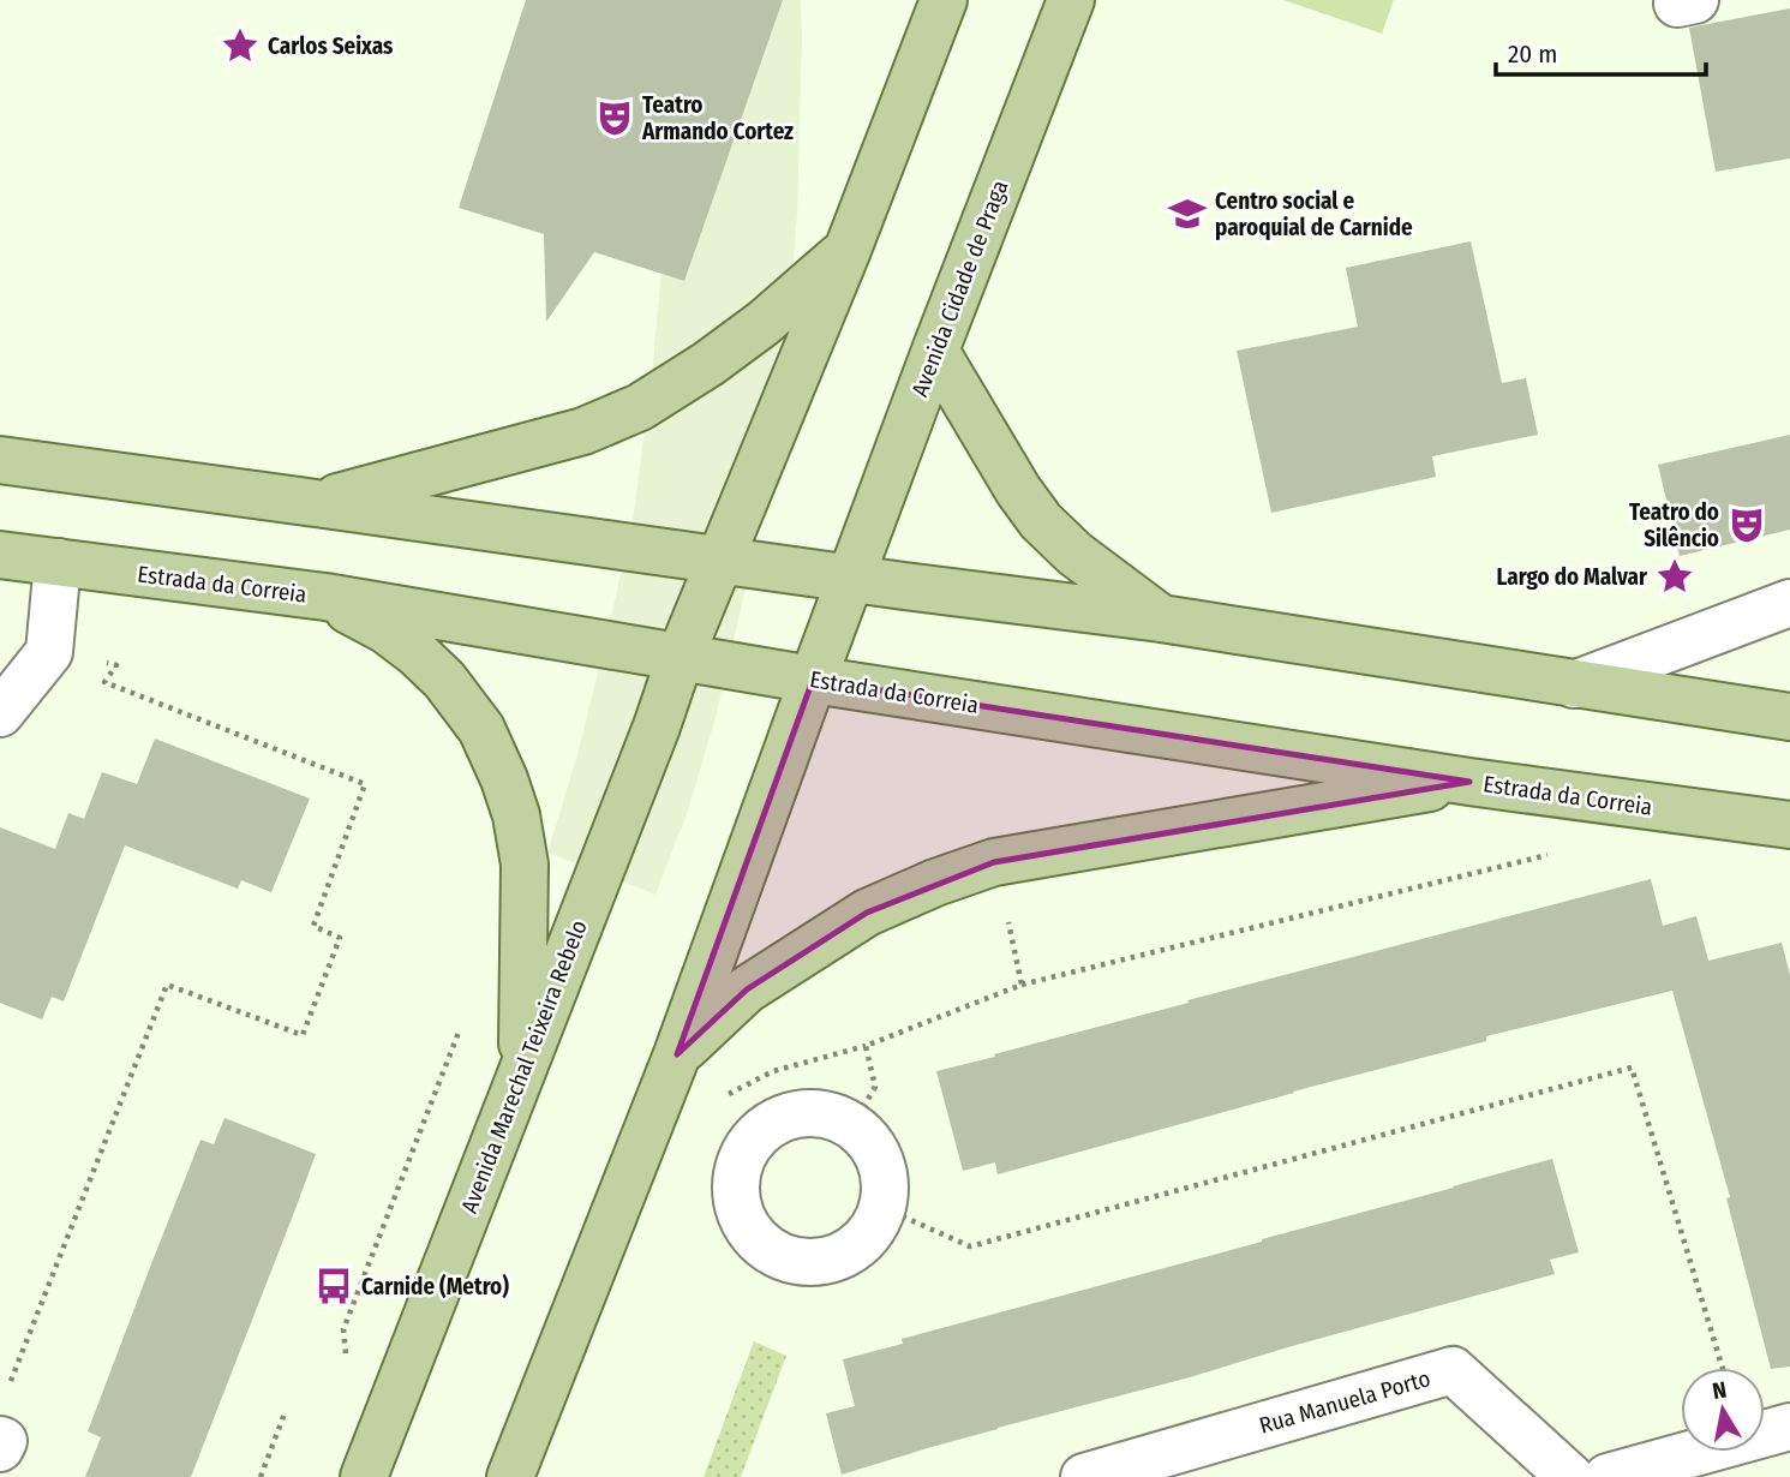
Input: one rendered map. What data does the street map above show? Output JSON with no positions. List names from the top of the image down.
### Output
{
  "streets": {
    "main road": ["Avenida Cidade de Praga", "Estrada da Correia", "Avenida Marechal Teixeira Rebelo"],
    "street": ["Rua Manuela Porto"]
  },
  "crossings": [
    ["Avenida Cidade de Praga", "Estrada da Correia"],
    ["Estrada da Correia", "Avenida Marechal Teixeira Rebelo"]
  ],
  "places": {
    "place": ["Carlos Seixas", "Largo do Malvar"],
    "theatre": ["Teatro Armando Cortez", "Teatro do Silêncio"],
    "school or university": ["Centro social e paroquial de Carnide"],
    "bus stop": ["Carnide (Metro)"]
  },
  "scale_bar": "20 m",
  "north": "top"
}
